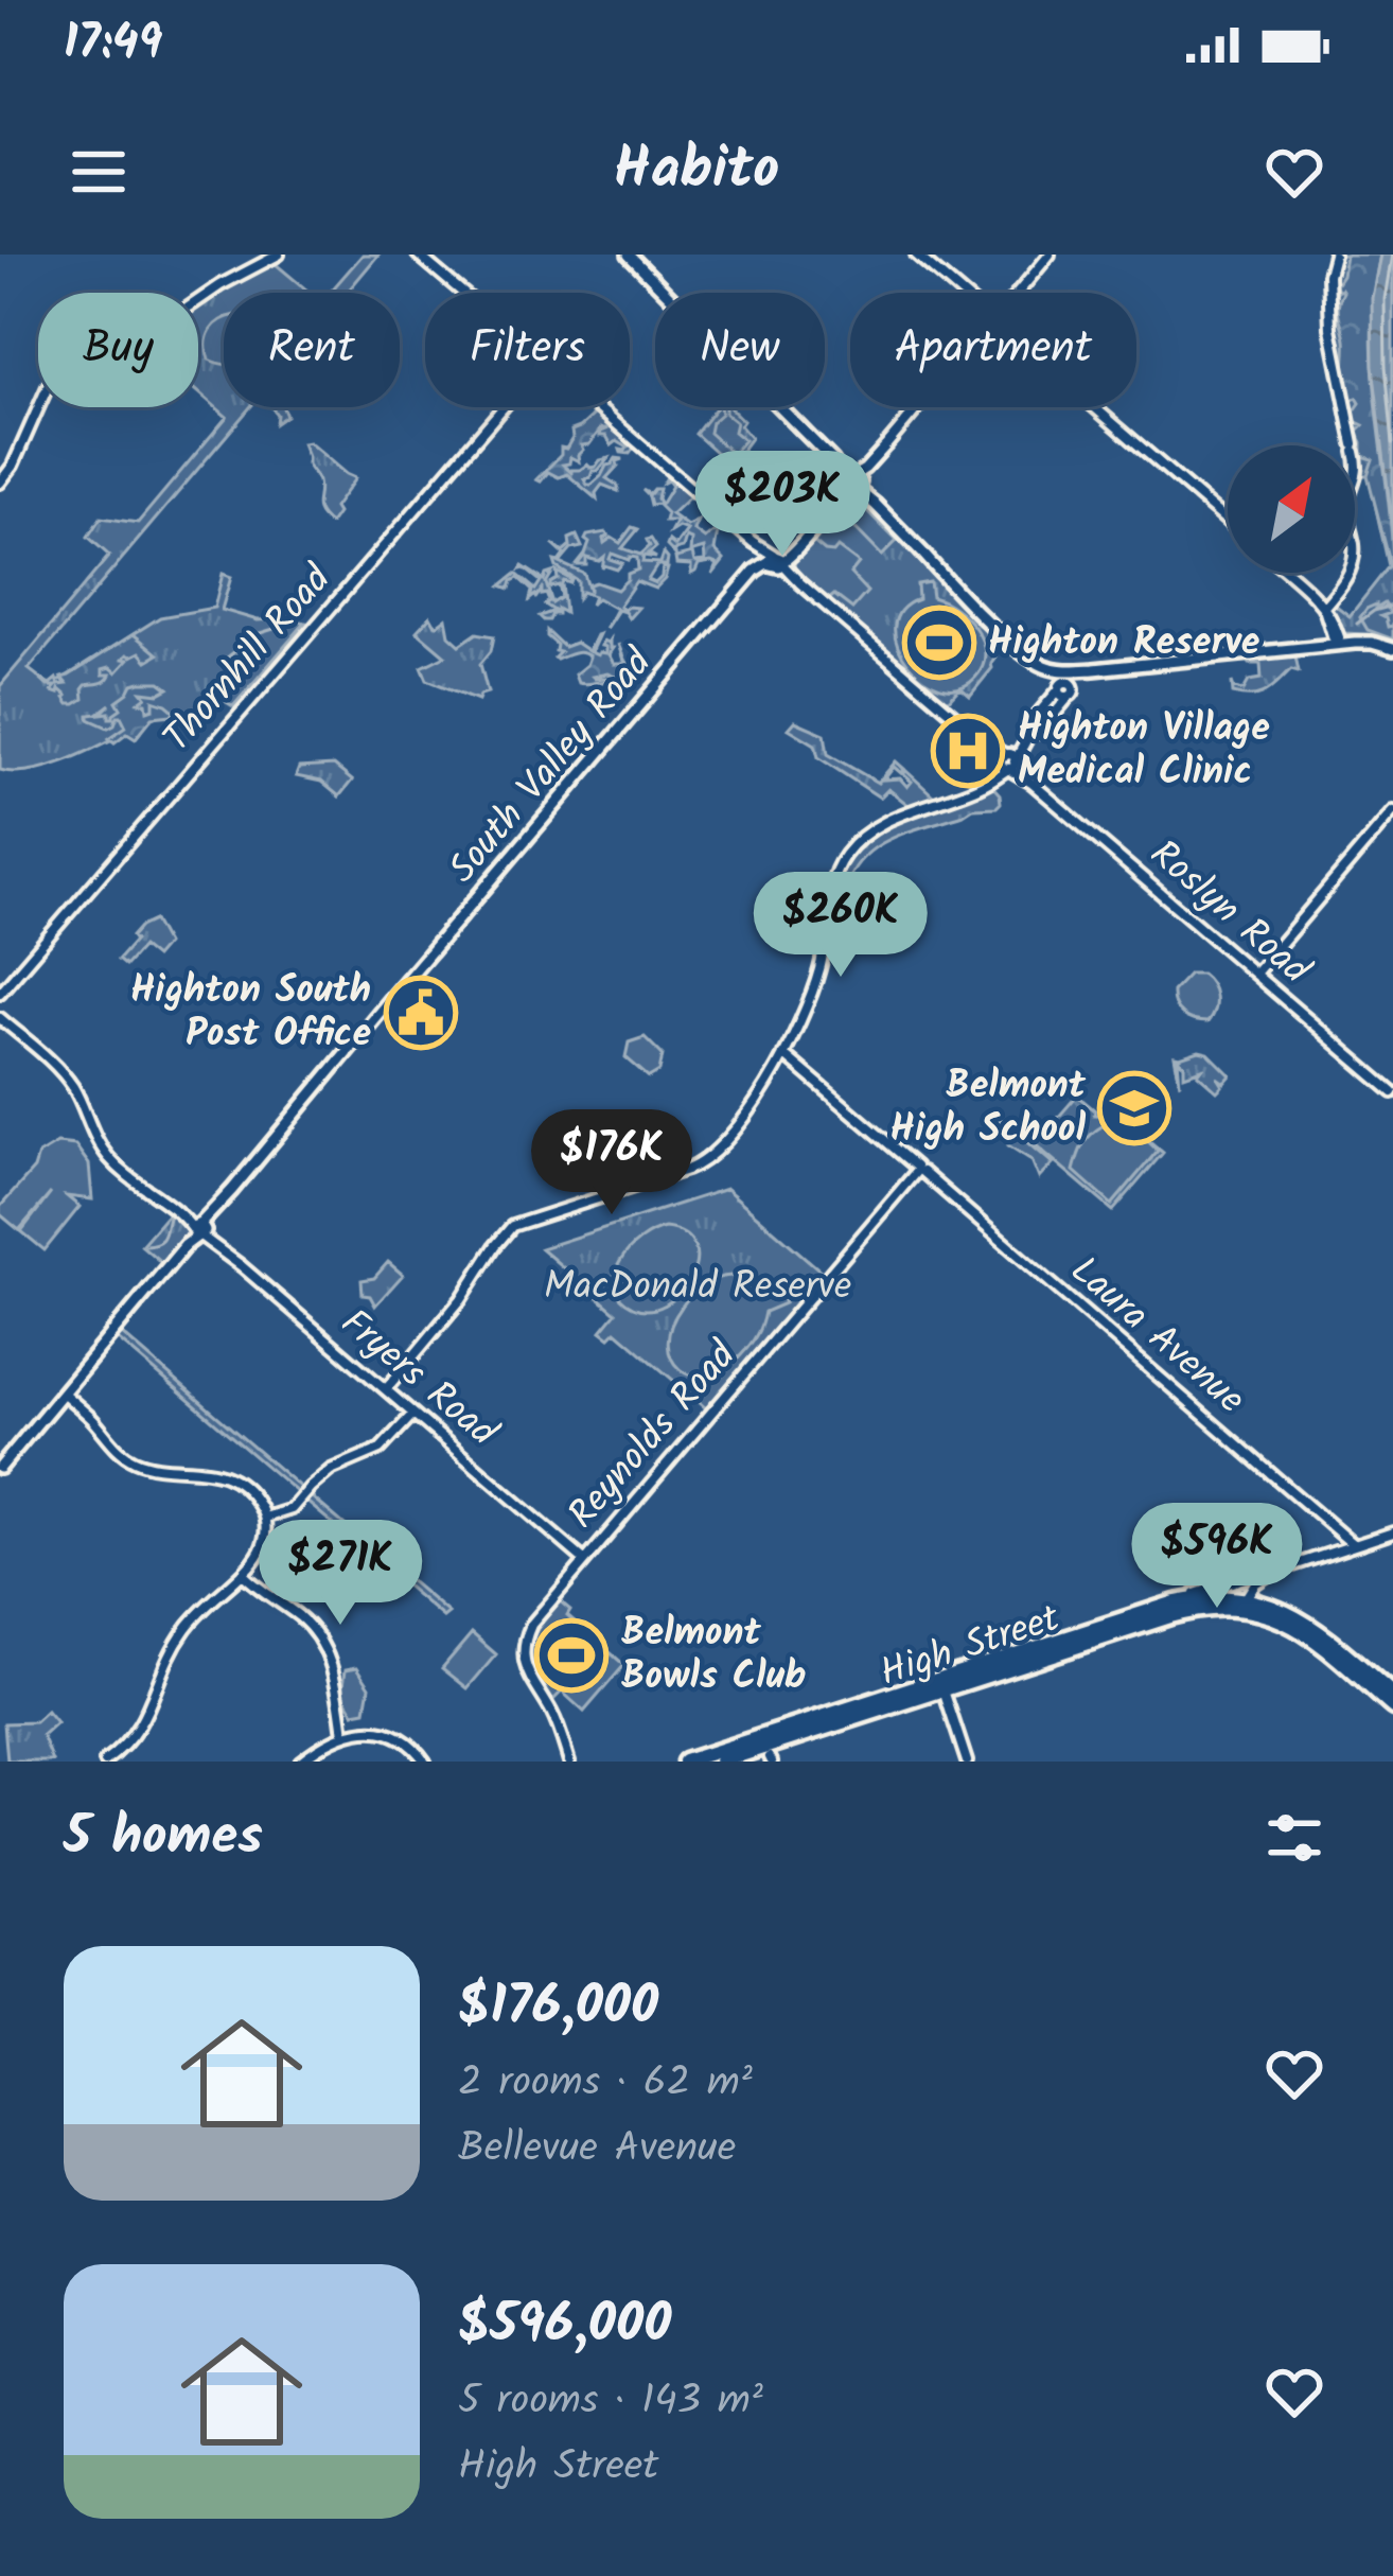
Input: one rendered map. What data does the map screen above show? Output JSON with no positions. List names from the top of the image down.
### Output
{
  "streets": {
    "highway": ["High Street"],
    "main road": ["South Valley Road"],
    "street": [
      "Thornhill Road",
      "Roslyn Road",
      "Laura Avenue",
      "Fryers Road",
      "Reynolds Road"
    ]
  },
  "crossings": [
    ["South Valley Road", "Roslyn Road"],
    ["South Valley Road", "Fryers Road"],
    ["Laura Avenue", "Reynolds Road"],
    ["Laura Avenue", "High Street"],
    ["Fryers Road", "Reynolds Road"]
  ],
  "parks": ["MacDonald Reserve"],
  "places": {
    "sports": ["Highton Reserve", "Belmont Bowls Club"],
    "hospital": ["Highton Village Medical Clinic"],
    "public building": ["Highton South Post Office"],
    "school or university": ["Belmont High School"]
  },
  "north": "top right",
  "page": {
    "status": "17:49",
    "header": "Habito",
    "chip": [
      "Buy",
      "Rent",
      "Filters",
      "New",
      "Apartment"
    ],
    "price": [
      "$203K",
      "$260K",
      "$176K",
      "$596K",
      "$271K"
    ],
    "heading": "5 homes",
    "list": [
      {
        "name": "$176,000",
        "note": "2 rooms · 62 m² · Bellevue Avenue"
      },
      {
        "name": "$596,000",
        "note": "5 rooms · 143 m² · High Street"
      }
    ]
  }
}
